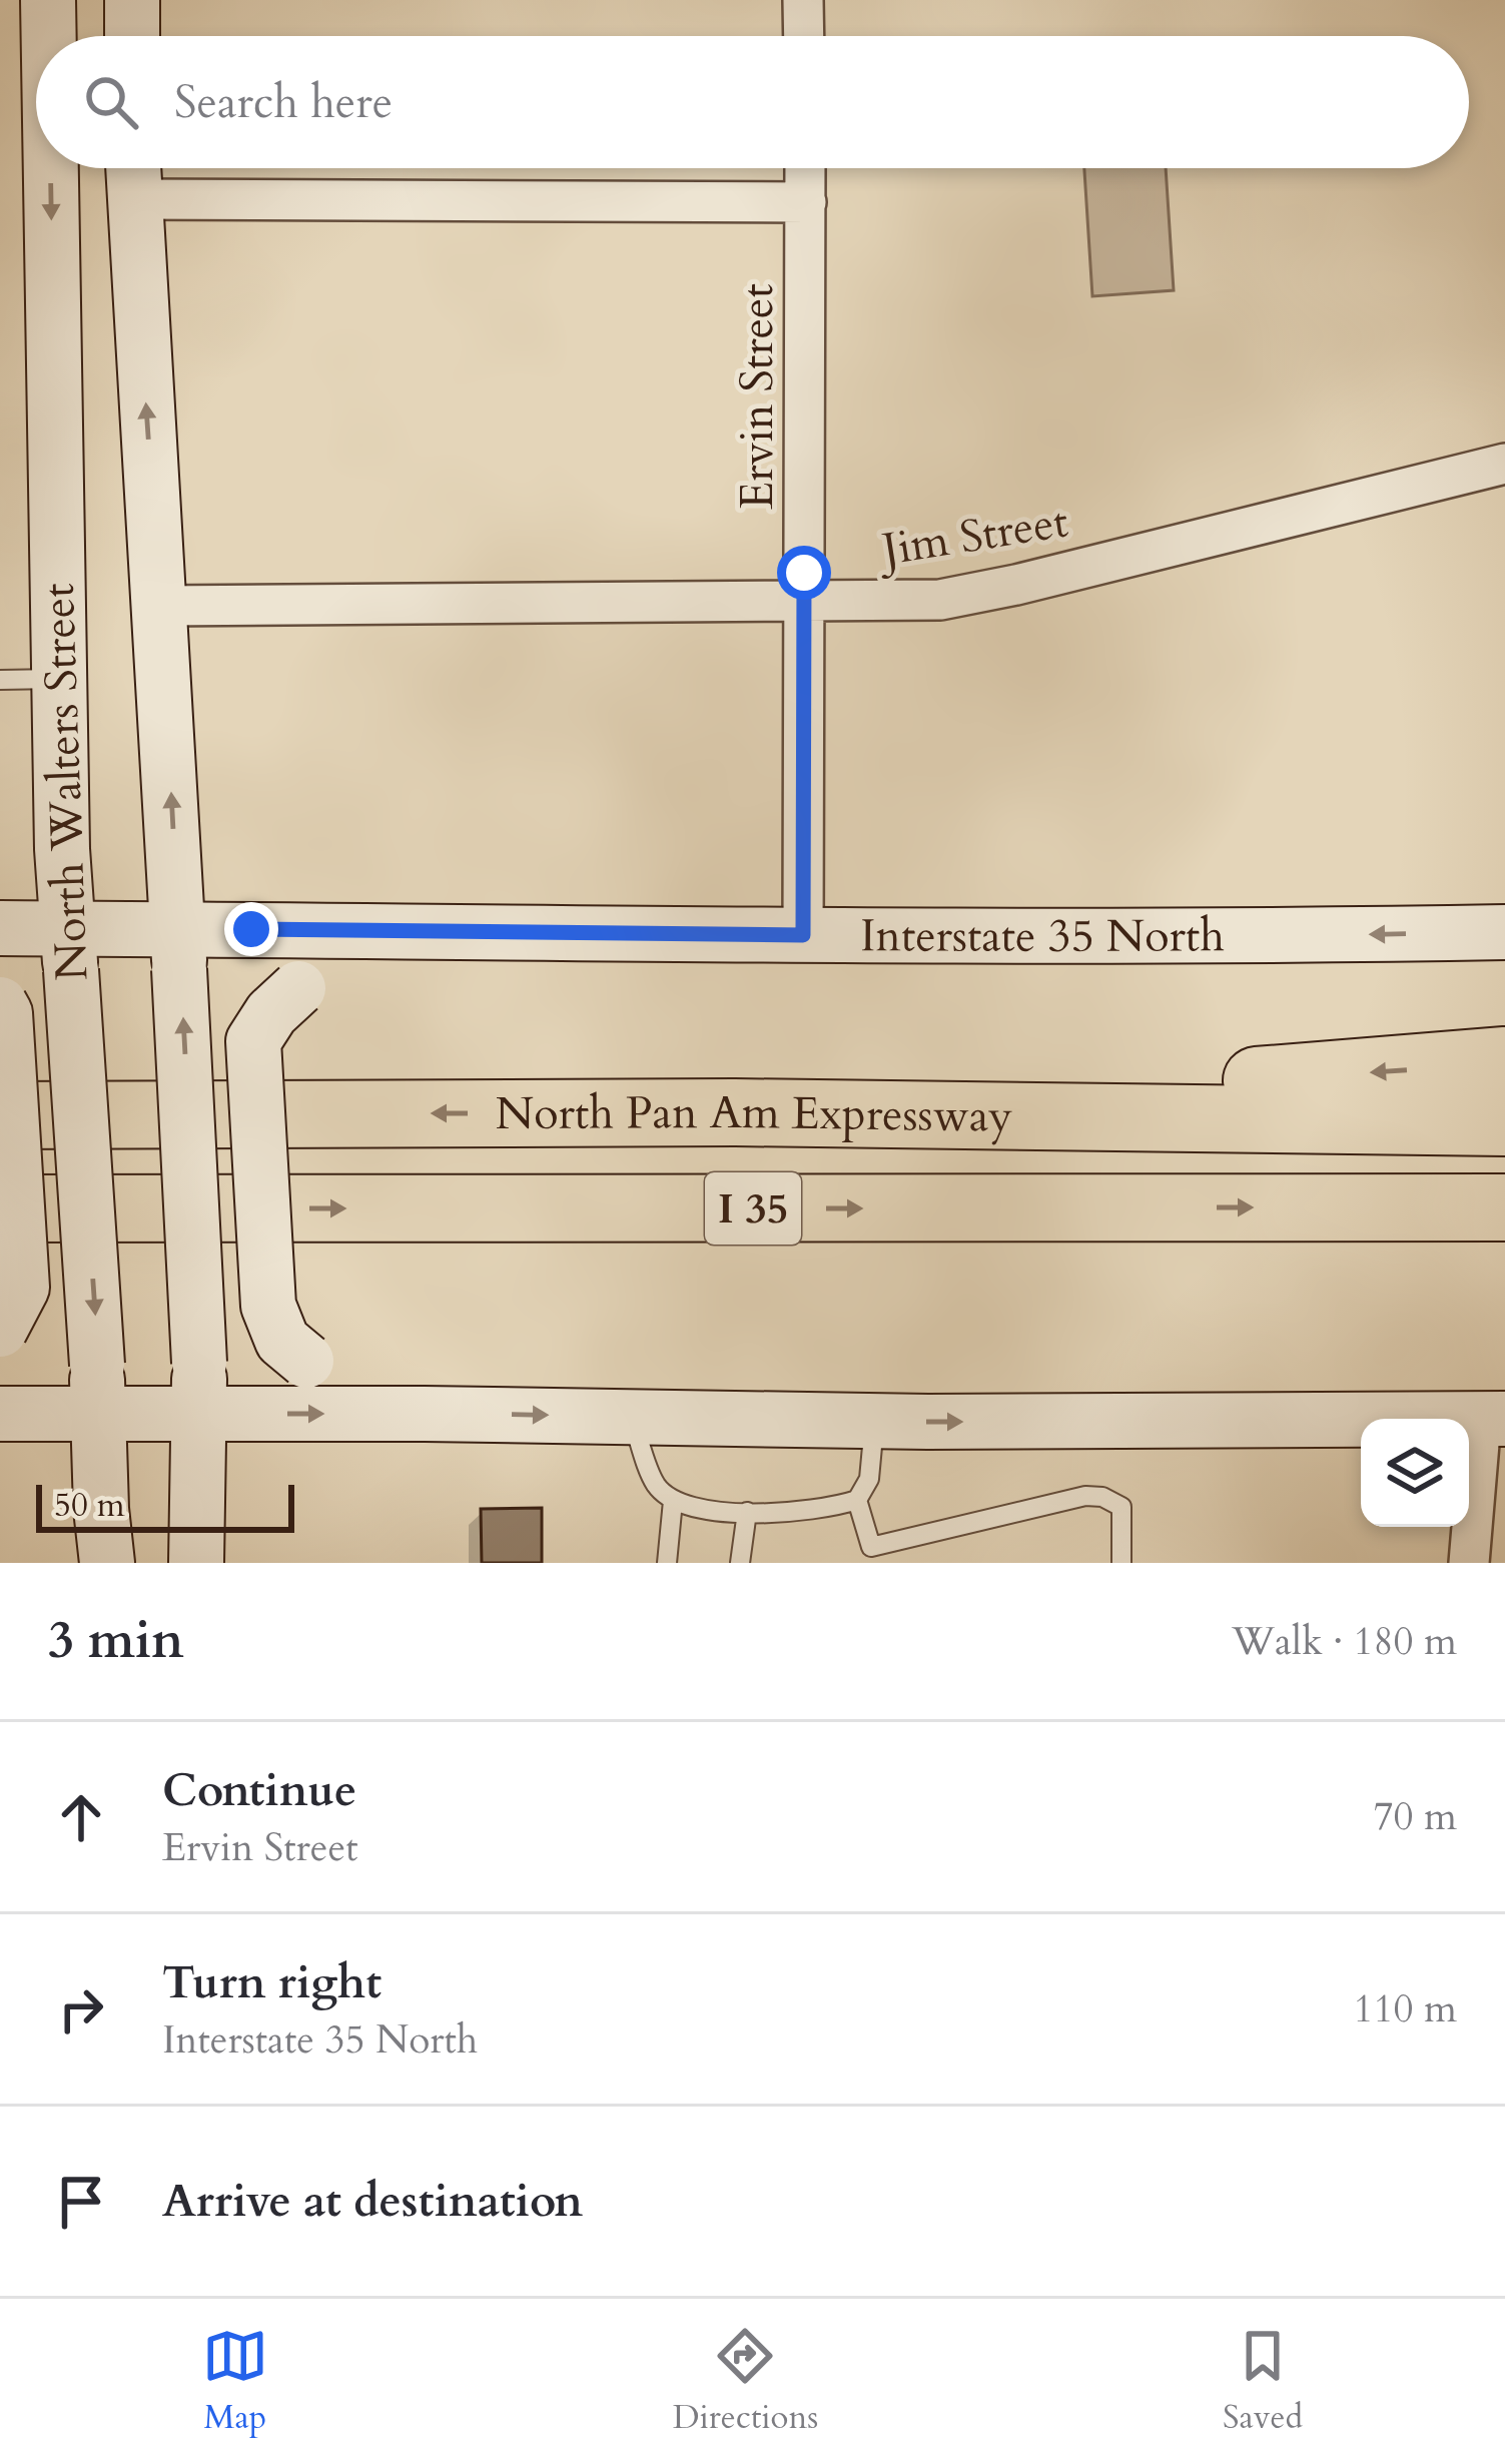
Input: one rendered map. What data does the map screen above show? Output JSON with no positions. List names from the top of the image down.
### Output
{
  "streets": {
    "highway": ["North Pan Am Expressway", "I 35"],
    "main road": ["North Walters Street", "Interstate 35 North"],
    "street": ["Ervin Street", "Jim Street"]
  },
  "crossings": [
    ["Ervin Street", "Jim Street"],
    ["Ervin Street", "Interstate 35 North"],
    ["North Walters Street", "Interstate 35 North"]
  ],
  "scale_bar": "50 m",
  "page": {
    "search": "Search here",
    "scale": "50 m",
    "heading": ["3 min", "Walk · 180 m"],
    "list": [
      ["Continue", "Ervin Street", "70 m"],
      ["Turn right", "Interstate 35 North", "110 m"],
      "Arrive at destination"
    ],
    "nav": ["Map", "Directions", "Saved"]
  }
}
